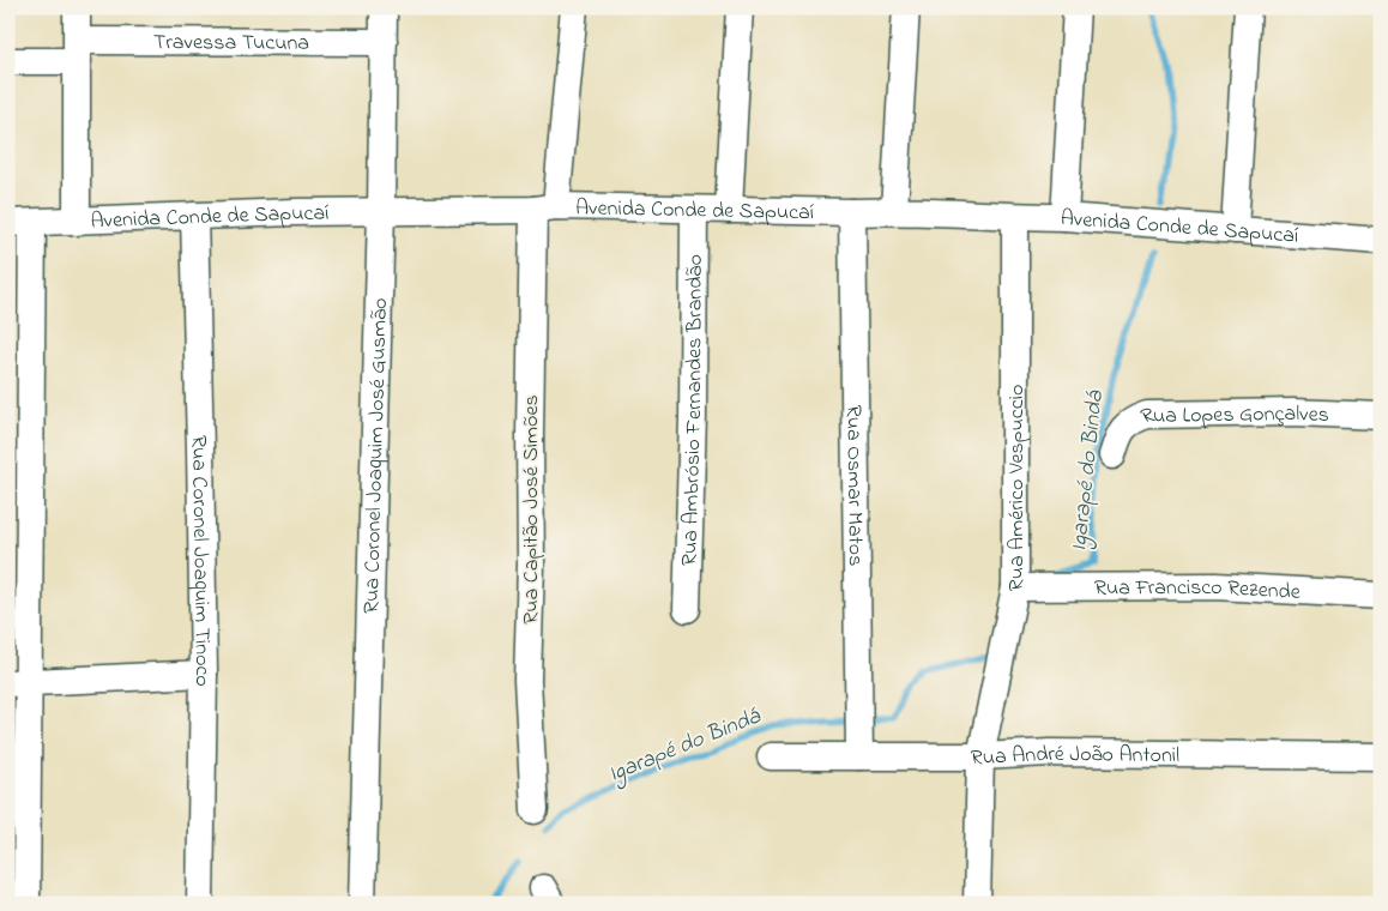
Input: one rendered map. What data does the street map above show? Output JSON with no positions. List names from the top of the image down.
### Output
{
  "streets": {
    "street": [
      "Travessa Tucuna",
      "Avenida Conde de Sapucaí",
      "Rua Ambrósio Fernandes Brandão",
      "Rua Lopes Gonçalves",
      "Rua Coronel Joaquim José Gusmão",
      "Rua Osmar Matos",
      "Rua Américo Vespuccio",
      "Rua Capitão José Simões",
      "Rua Coronel Joaquim Tinoco",
      "Rua Francisco Rezende",
      "Rua André João Antonil"
    ]
  },
  "crossings": [
    ["Travessa Tucuna", "Rua Coronel Joaquim José Gusmão"],
    ["Avenida Conde de Sapucaí", "Rua Ambrósio Fernandes Brandão"],
    ["Avenida Conde de Sapucaí", "Rua Coronel Joaquim José Gusmão"],
    ["Avenida Conde de Sapucaí", "Rua Osmar Matos"],
    ["Avenida Conde de Sapucaí", "Rua Américo Vespuccio"],
    ["Avenida Conde de Sapucaí", "Rua Capitão José Simões"],
    ["Avenida Conde de Sapucaí", "Rua Coronel Joaquim Tinoco"],
    ["Rua Osmar Matos", "Rua André João Antonil"],
    ["Rua Américo Vespuccio", "Rua Francisco Rezende"],
    ["Rua Américo Vespuccio", "Rua André João Antonil"]
  ],
  "water": ["Igarapé do Bindá"]
}
